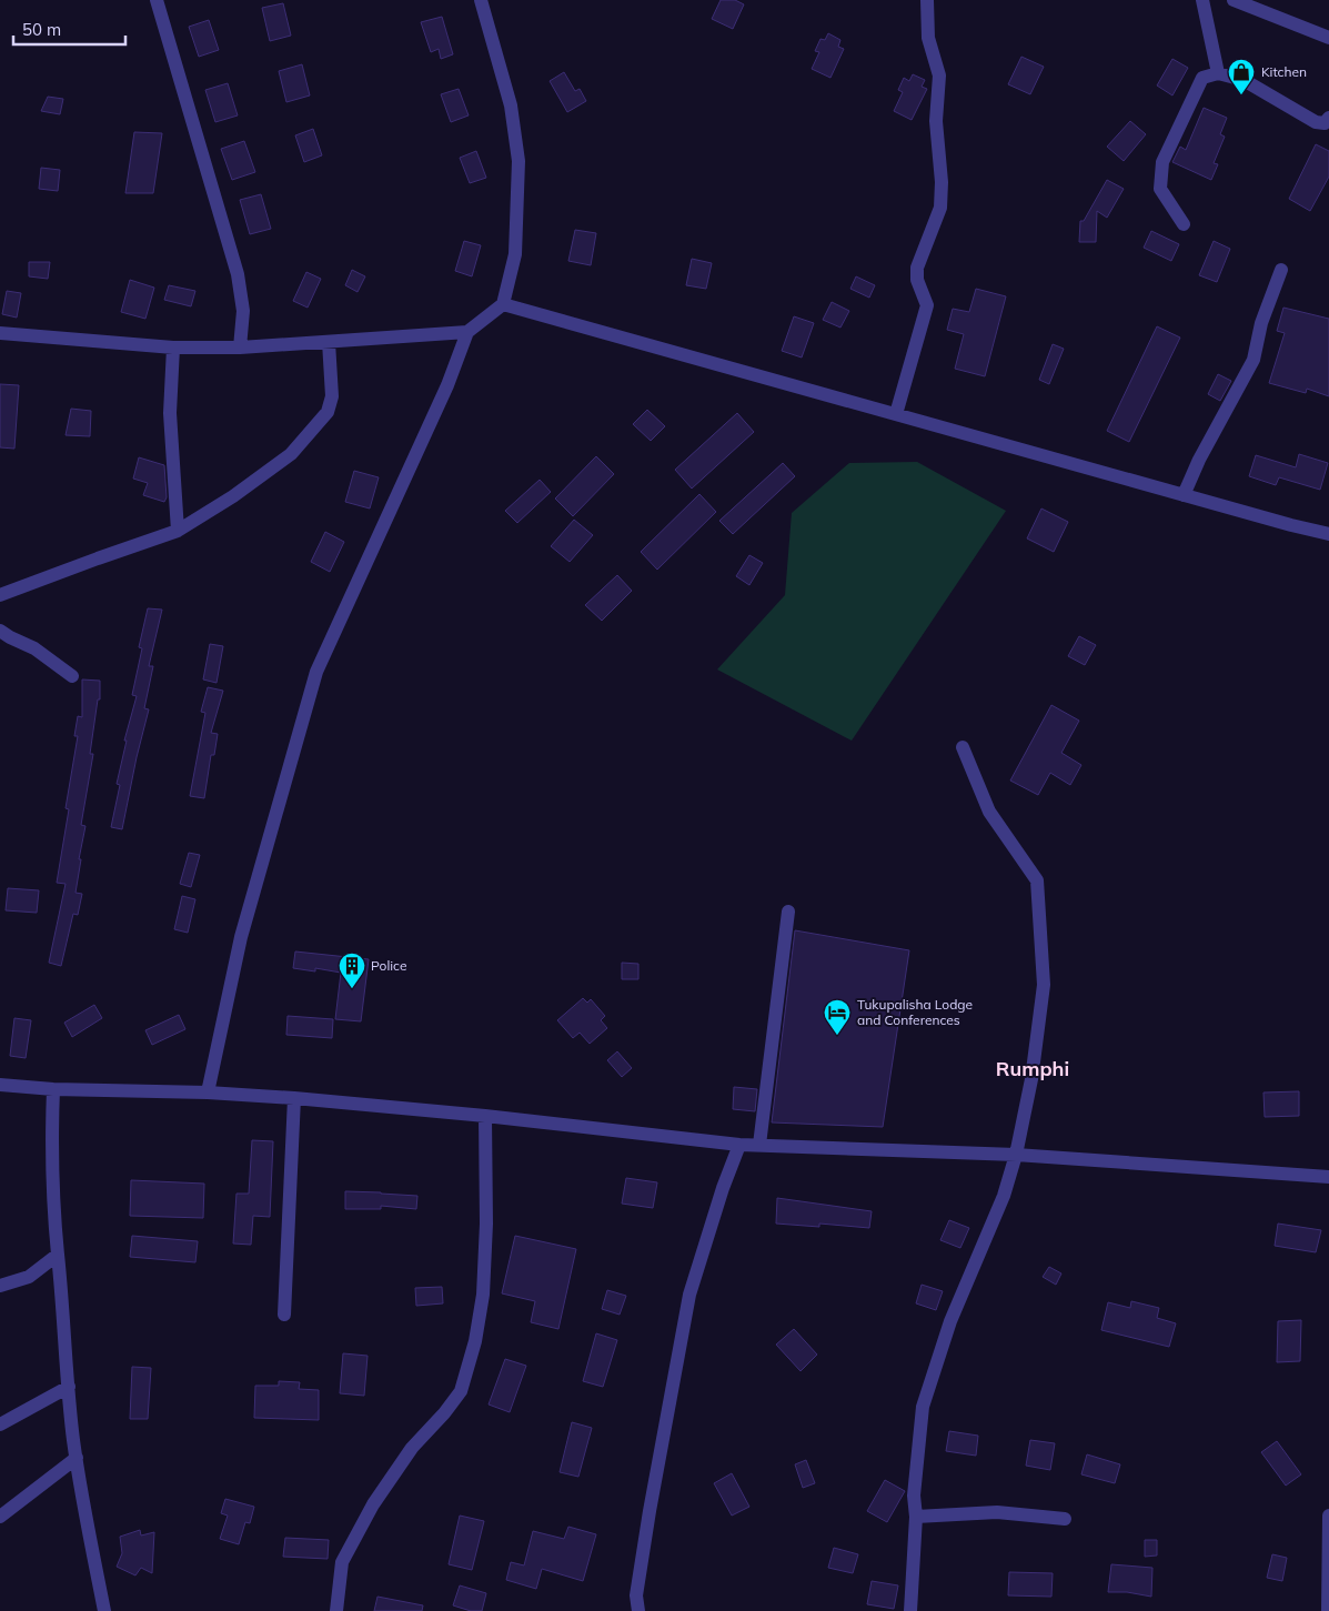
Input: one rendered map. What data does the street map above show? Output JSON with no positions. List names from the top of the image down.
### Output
{
  "districts": ["Rumphi"],
  "places": {
    "shop": ["Kitchen"],
    "building": ["Police"],
    "hotel": ["Tukupalisha Lodge and Conferences"]
  },
  "scale_bar": "50 m"
}
